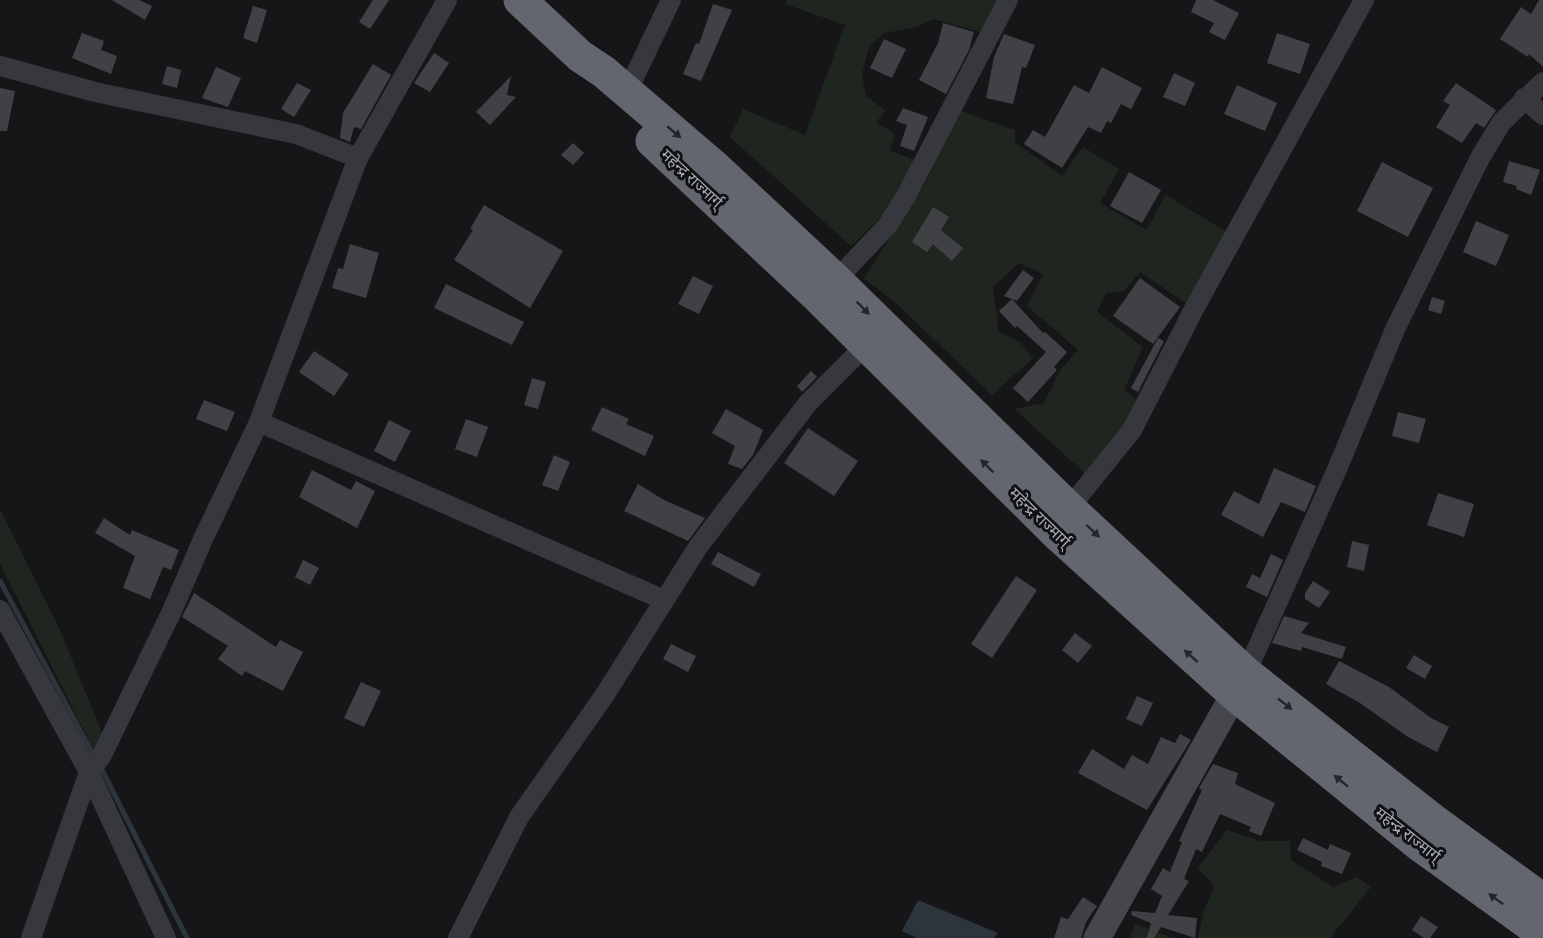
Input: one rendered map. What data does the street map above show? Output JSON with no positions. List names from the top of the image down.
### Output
{
  "streets": {
    "highway": ["महेन्द्र राज्मार्ग्"]
  }
}
